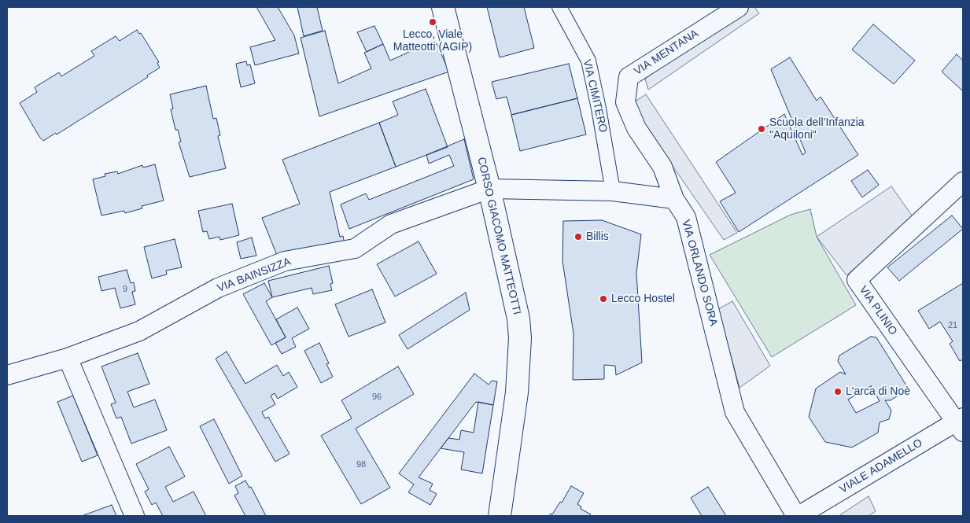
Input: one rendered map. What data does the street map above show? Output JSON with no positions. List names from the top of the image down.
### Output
{
  "streets": {
    "street": [
      "VIA MENTANA",
      "VIA CIMITERO",
      "CORSO GIACOMO MATTEOTTI",
      "VIA ORLANDO SORA",
      "VIA BAINSIZZA",
      "VIA PLINIO",
      "VIALE ADAMELLO"
    ]
  },
  "crossings": [
    ["VIA MENTANA", "VIA ORLANDO SORA"],
    ["CORSO GIACOMO MATTEOTTI", "VIA BAINSIZZA"],
    ["VIA ORLANDO SORA", "VIALE ADAMELLO"],
    ["VIA PLINIO", "VIALE ADAMELLO"]
  ],
  "places": [
    "Lecco, Viale Matteotti (AGIP)",
    "Scuola dell’Infanzia \"Aquiloni\"",
    "Billis",
    "Lecco Hostel",
    "L'arca di Noè"
  ],
  "house_numbers": [
    "9",
    "21",
    "96",
    "98"
  ]
}
